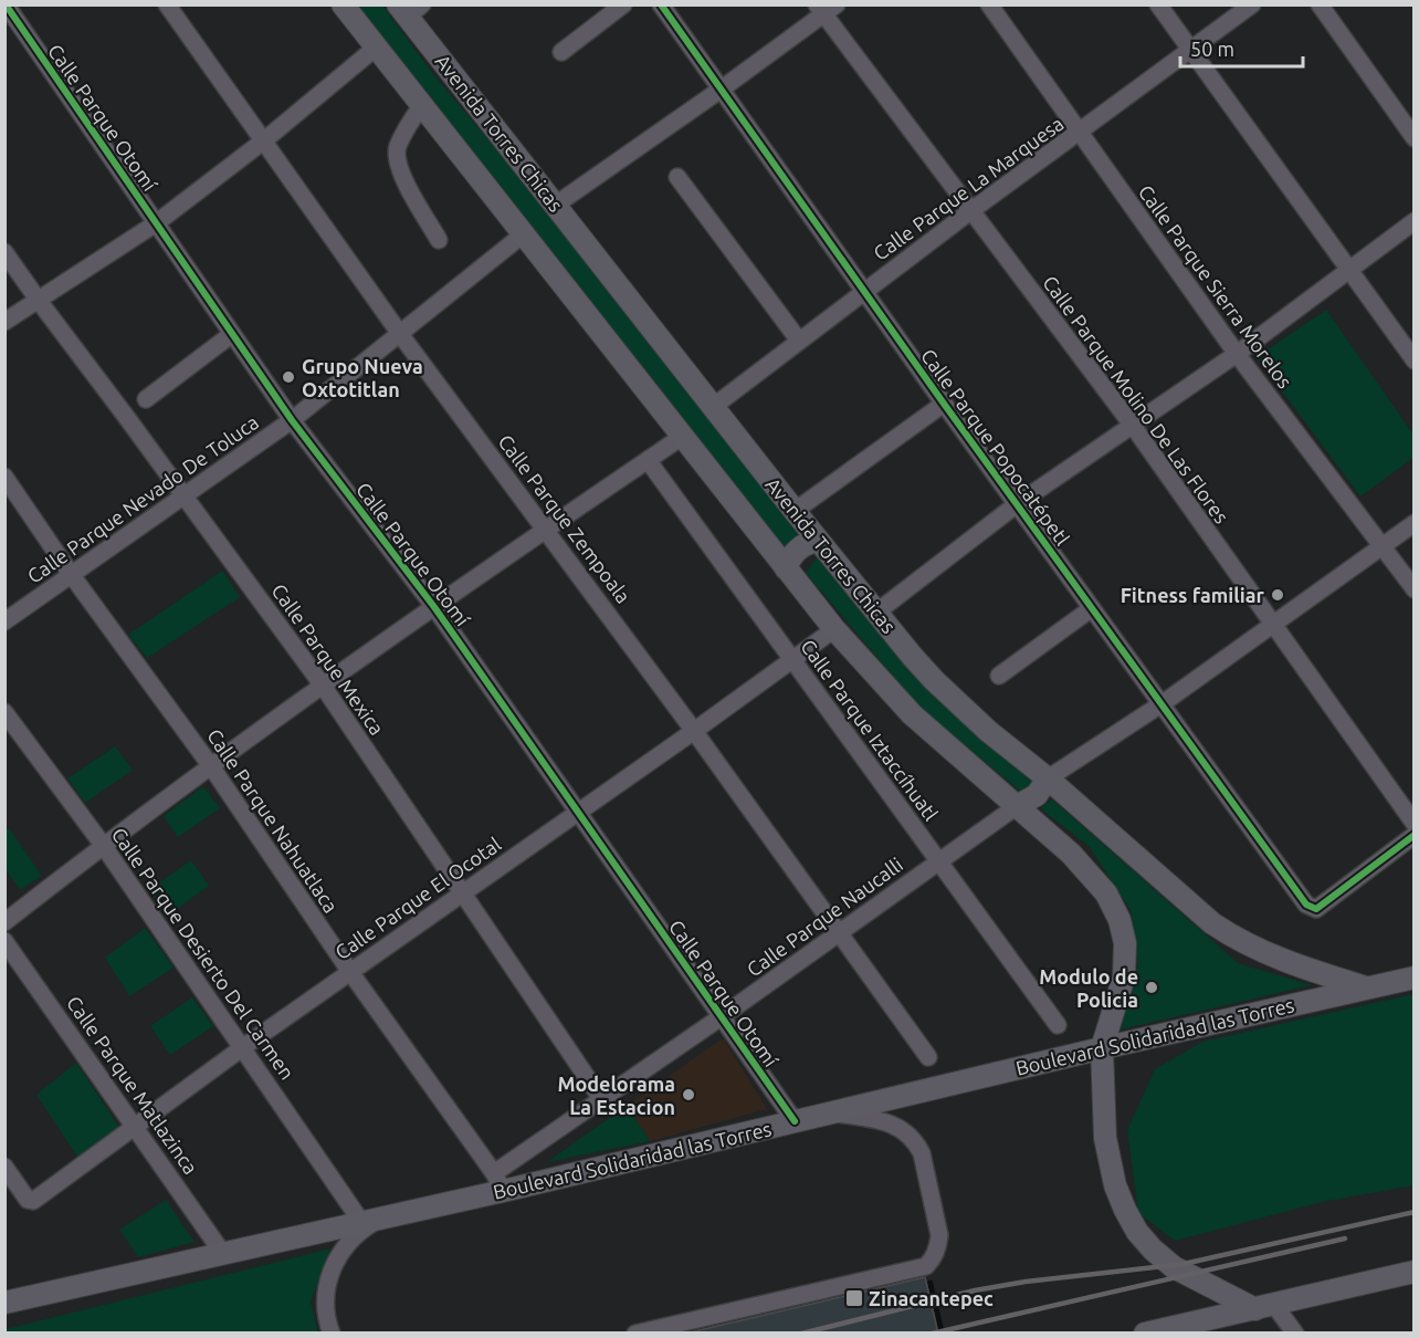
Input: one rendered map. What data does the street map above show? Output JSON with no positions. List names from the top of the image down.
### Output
{
  "streets": {
    "main road": ["Avenida Torres Chicas", "Boulevard Solidaridad las Torres"],
    "street": [
      "Calle Parque Otomí",
      "Calle Parque La Marquesa",
      "Calle Parque Sierra Morelos",
      "Calle Parque Molino De Las Flores",
      "Calle Parque Popocatépetl",
      "Calle Parque Nevado De Toluca",
      "Calle Parque Zempoala",
      "Calle Parque Mexica",
      "Calle Parque Iztaccíhuatl",
      "Calle Parque Nahuatlaca",
      "Calle Parque El Ocotal",
      "Calle Parque Naucalli",
      "Calle Parque Desierto Del Carmen",
      "Calle Parque Matlazinca"
    ]
  },
  "crossings": [
    ["Calle Parque Otomí", "Calle Parque Nevado De Toluca"],
    ["Calle Parque Otomí", "Calle Parque El Ocotal"],
    ["Calle Parque Otomí", "Calle Parque Naucalli"],
    ["Calle Parque Otomí", "Boulevard Solidaridad las Torres"],
    ["Avenida Torres Chicas", "Calle Parque La Marquesa"],
    ["Avenida Torres Chicas", "Boulevard Solidaridad las Torres"],
    ["Calle Parque La Marquesa", "Calle Parque Sierra Morelos"],
    ["Calle Parque La Marquesa", "Calle Parque Molino De Las Flores"],
    ["Calle Parque La Marquesa", "Calle Parque Popocatépetl"],
    ["Calle Parque Nevado De Toluca", "Calle Parque Zempoala"],
    ["Calle Parque Nevado De Toluca", "Calle Parque Mexica"],
    ["Calle Parque Nevado De Toluca", "Calle Parque Nahuatlaca"],
    ["Calle Parque Zempoala", "Calle Parque El Ocotal"],
    ["Calle Parque Zempoala", "Calle Parque Naucalli"],
    ["Calle Parque Mexica", "Calle Parque El Ocotal"],
    ["Calle Parque Mexica", "Calle Parque Naucalli"],
    ["Calle Parque Iztaccíhuatl", "Calle Parque El Ocotal"],
    ["Calle Parque Iztaccíhuatl", "Calle Parque Naucalli"],
    ["Calle Parque Nahuatlaca", "Calle Parque El Ocotal"],
    ["Calle Parque Nahuatlaca", "Calle Parque Naucalli"],
    ["Calle Parque Nahuatlaca", "Boulevard Solidaridad las Torres"],
    ["Calle Parque El Ocotal", "Calle Parque Desierto Del Carmen"],
    ["Calle Parque El Ocotal", "Calle Parque Matlazinca"],
    ["Calle Parque Naucalli", "Boulevard Solidaridad las Torres"],
    ["Calle Parque Desierto Del Carmen", "Boulevard Solidaridad las Torres"],
    ["Boulevard Solidaridad las Torres", "Calle Parque Matlazinca"]
  ],
  "places": {
    "other": [
      "Grupo Nueva Oxtotitlan",
      "Fitness familiar",
      "Modulo de Policia",
      "Modelorama La Estacion"
    ],
    "transit": ["Zinacantepec"]
  },
  "scale_bar": "50 m"
}
